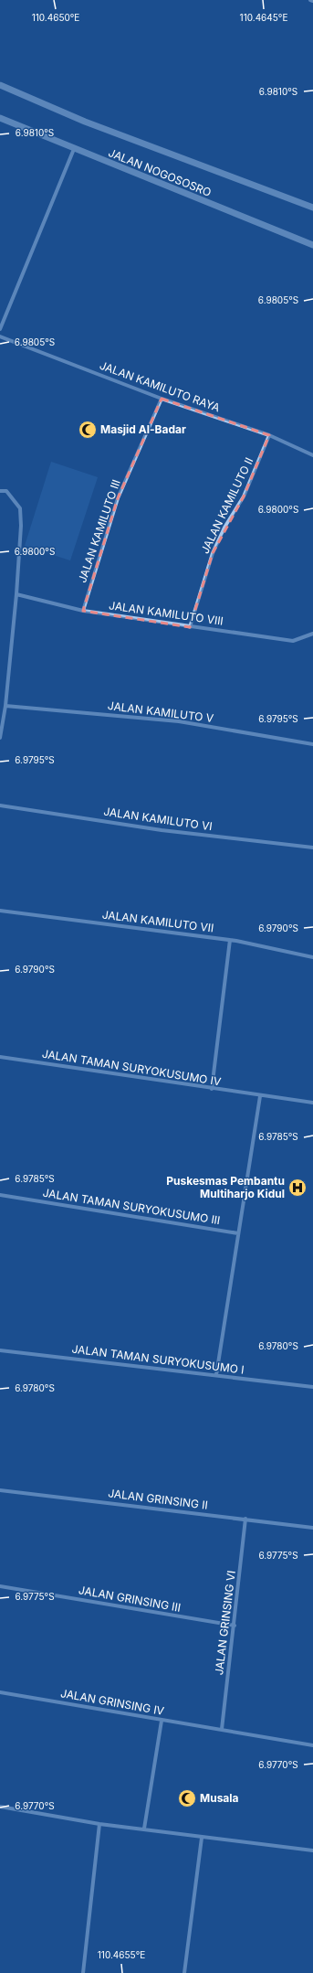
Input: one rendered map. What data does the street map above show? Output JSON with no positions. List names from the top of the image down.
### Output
{
  "streets": {
    "street": [
      "JALAN NOGOSOSRO",
      "JALAN KAMILUTO RAYA",
      "JALAN KAMILUTO II",
      "JALAN KAMILUTO III",
      "JALAN KAMILUTO VIII",
      "JALAN KAMILUTO V",
      "JALAN KAMILUTO VI",
      "JALAN KAMILUTO VII",
      "JALAN TAMAN SURYOKUSUMO IV",
      "JALAN TAMAN SURYOKUSUMO III",
      "JALAN TAMAN SURYOKUSUMO I",
      "JALAN GRINSING II",
      "JALAN GRINSING III",
      "JALAN GRINSING VI",
      "JALAN GRINSING IV"
    ]
  },
  "crossings": [
    ["JALAN KAMILUTO RAYA", "JALAN KAMILUTO II"],
    ["JALAN KAMILUTO RAYA", "JALAN KAMILUTO III"],
    ["JALAN KAMILUTO II", "JALAN KAMILUTO VIII"],
    ["JALAN KAMILUTO III", "JALAN KAMILUTO VIII"],
    ["JALAN GRINSING II", "JALAN GRINSING VI"],
    ["JALAN GRINSING III", "JALAN GRINSING VI"],
    ["JALAN GRINSING VI", "JALAN GRINSING IV"]
  ],
  "places": {
    "mosque": ["Masjid Al-Badar", "Musala"],
    "hospital": ["Puskesmas Pembantu Multiharjo Kidul"]
  },
  "coordinates": [
    "110.4650°E",
    "110.4645°E",
    "6.9810°S",
    "6.9805°S",
    "6.9800°S",
    "6.9795°S",
    "6.9790°S",
    "6.9785°S",
    "6.9780°S",
    "6.9775°S",
    "6.9770°S",
    "110.4655°E"
  ]
}
